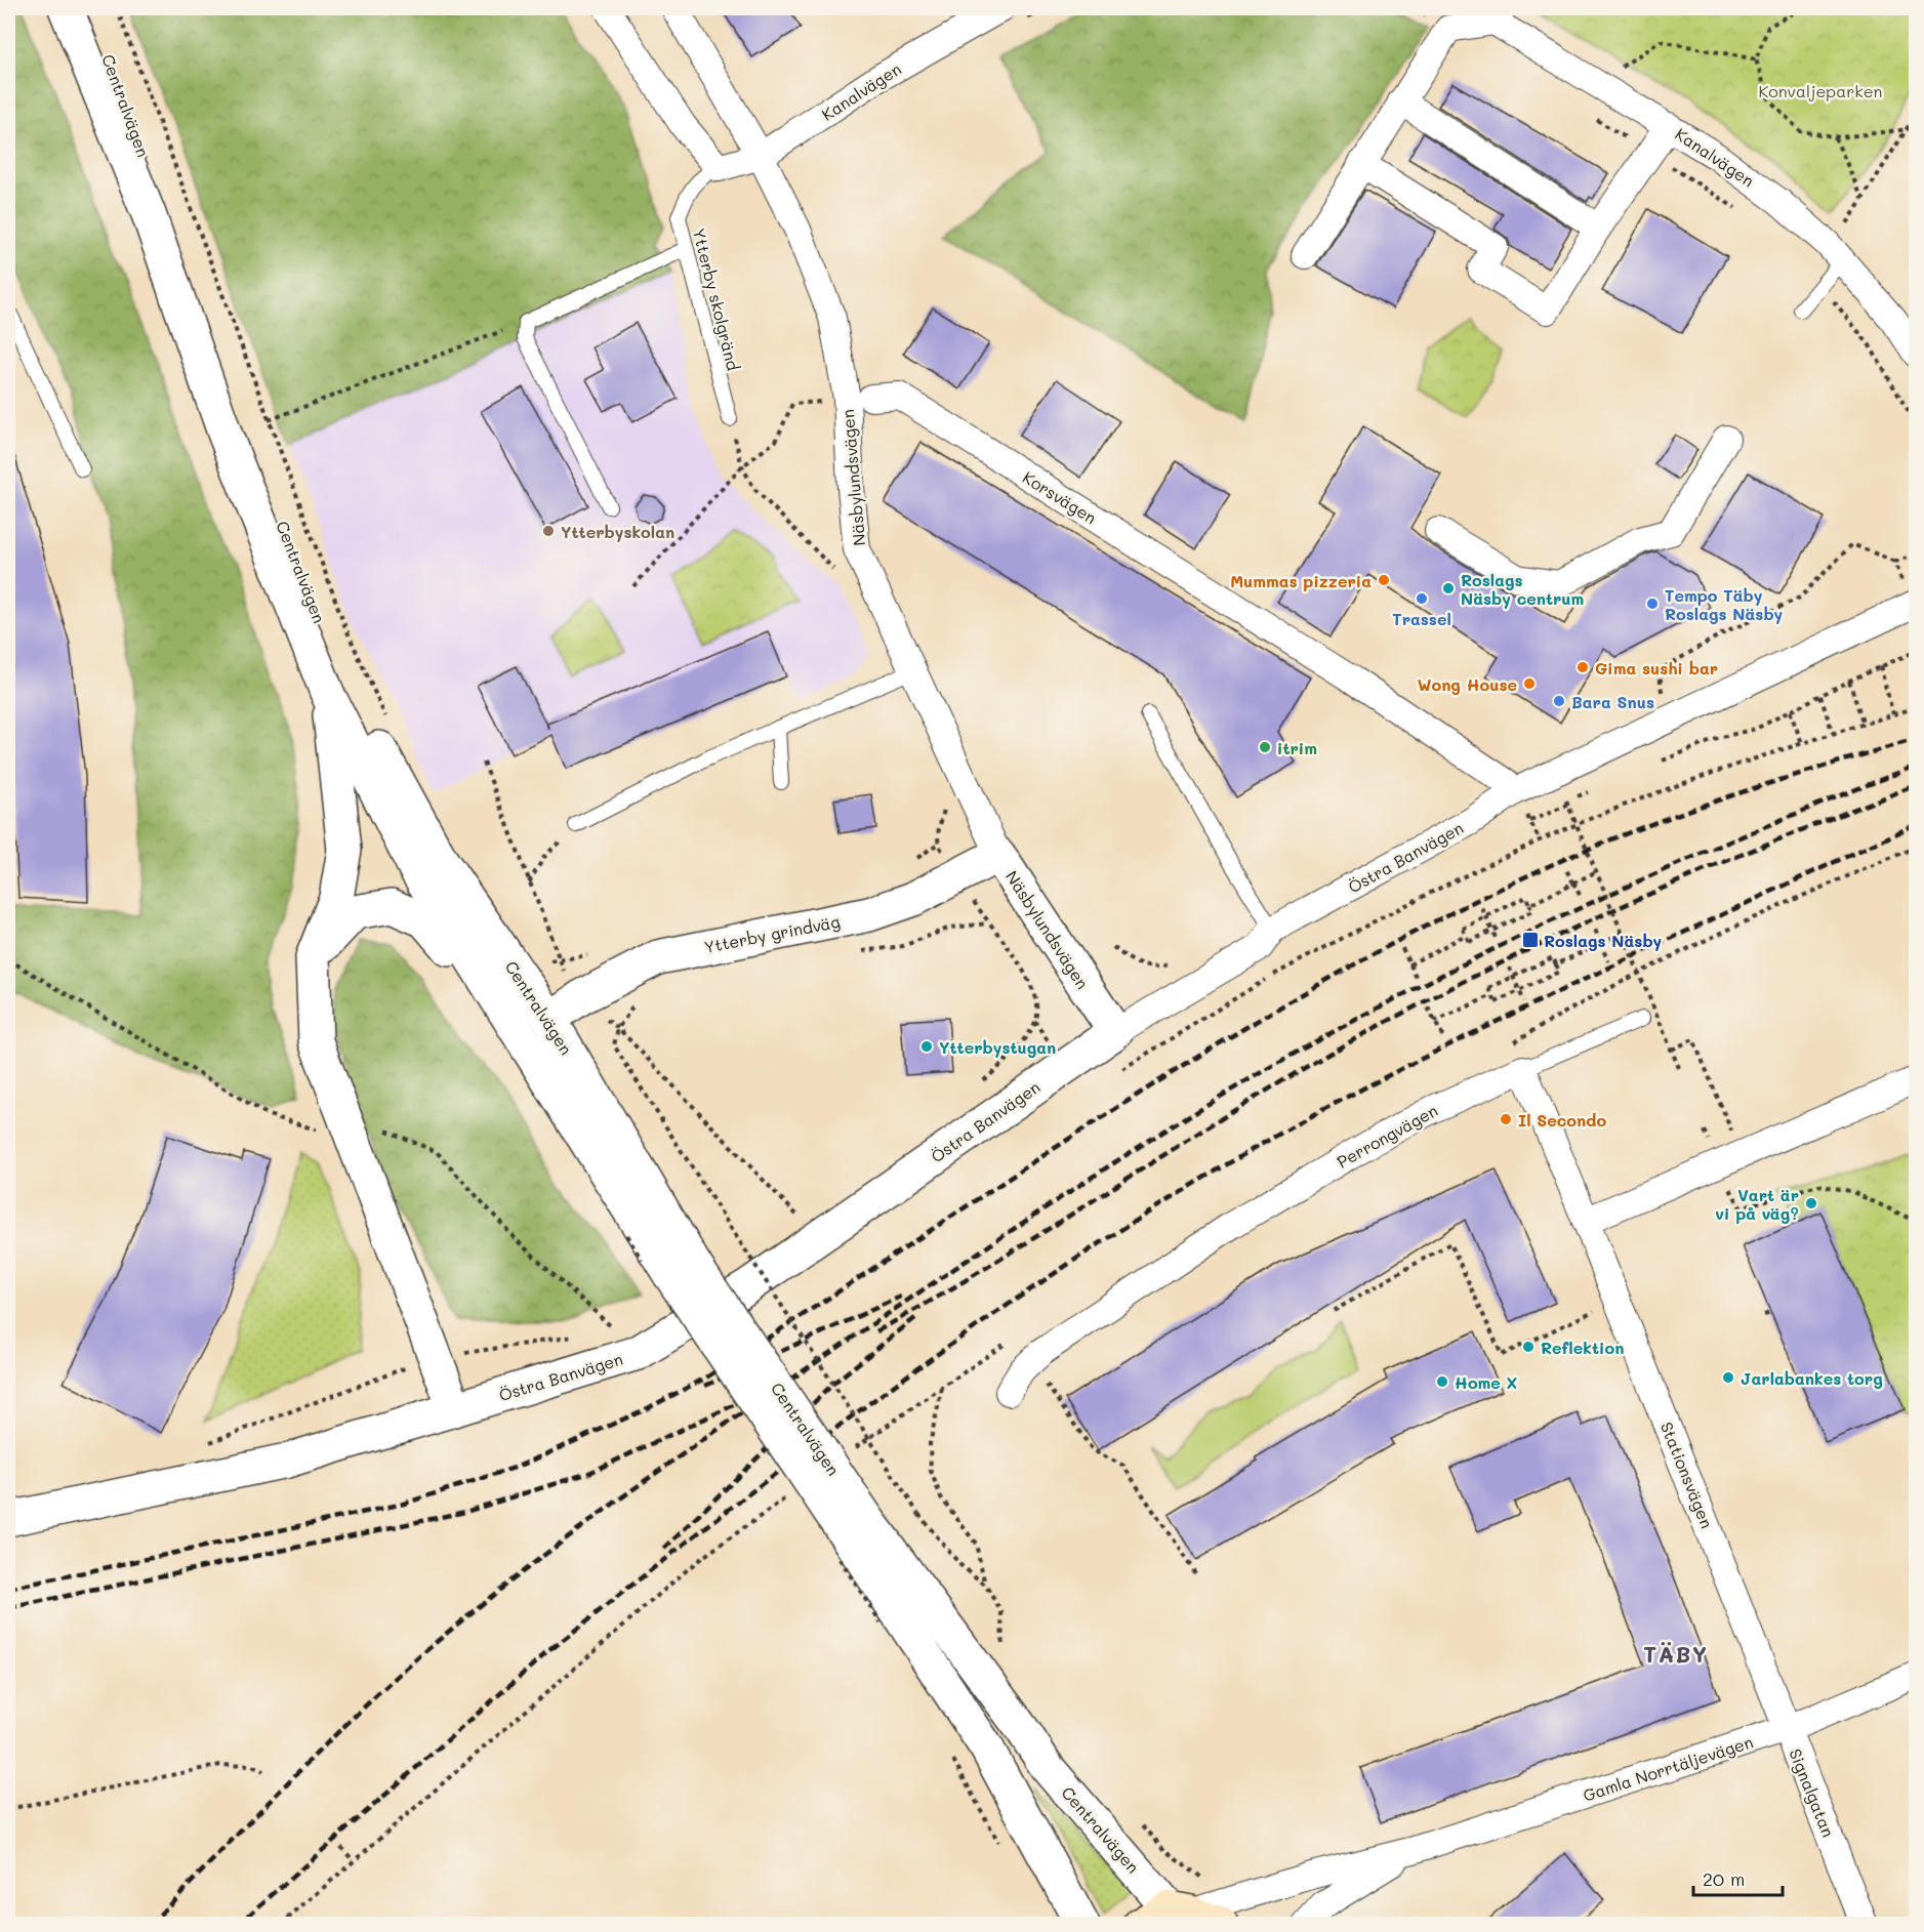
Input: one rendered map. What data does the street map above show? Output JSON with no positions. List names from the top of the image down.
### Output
{
  "streets": {
    "street": [
      "Kanalvägen",
      "Centralvägen",
      "Näsbylundsvägen",
      "Korsvägen",
      "Östra Banvägen",
      "Ytterby grindväg",
      "Perrongvägen",
      "Stationsvägen",
      "Gamla Norrtäljevägen",
      "Signalgatan"
    ],
    "lane": ["Ytterby skolgränd"]
  },
  "crossings": [
    ["Kanalvägen", "Ytterby skolgränd"],
    ["Kanalvägen", "Näsbylundsvägen"],
    ["Centralvägen", "Ytterby grindväg"],
    ["Centralvägen", "Gamla Norrtäljevägen"],
    ["Näsbylundsvägen", "Korsvägen"],
    ["Näsbylundsvägen", "Östra Banvägen"],
    ["Näsbylundsvägen", "Ytterby grindväg"],
    ["Korsvägen", "Östra Banvägen"],
    ["Stationsvägen", "Gamla Norrtäljevägen"],
    ["Stationsvägen", "Signalgatan"],
    ["Gamla Norrtäljevägen", "Signalgatan"]
  ],
  "districts": ["TÄBY"],
  "parks": ["Konvaljeparken"],
  "places": {
    "other": [
      "Ytterbyskolan",
      "Mummas pizzeria",
      "Roslags Näsby centrum",
      "Trassel",
      "Tempo Täby Roslags Näsby",
      "Gima sushi bar",
      "Wong House",
      "Bara Snus",
      "itrim",
      "Ytterbystugan",
      "Il Secondo",
      "Vart är vi på väg?",
      "Reflektion",
      "Jarlabankes torg",
      "Home X"
    ],
    "transit": ["Roslags Näsby"]
  },
  "scale_bar": "20 m"
}
